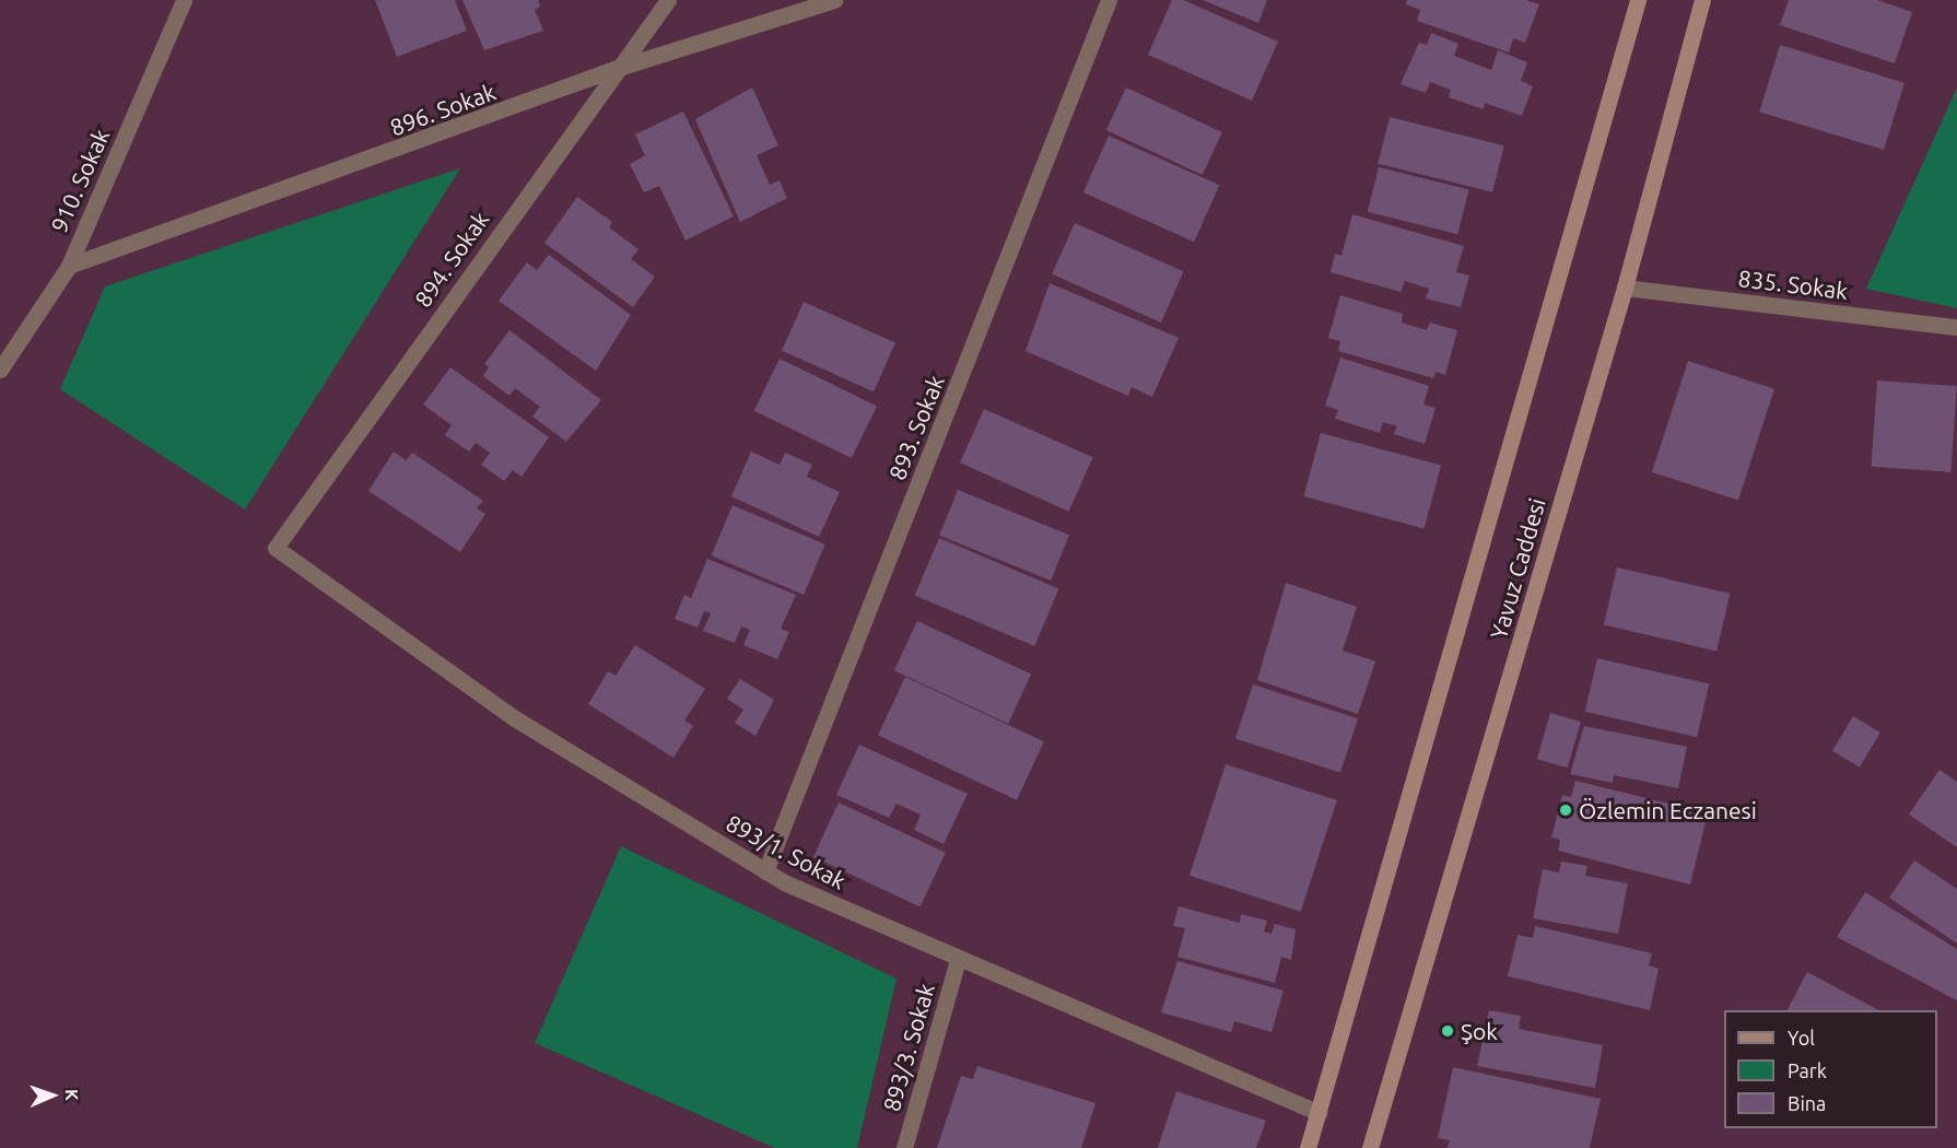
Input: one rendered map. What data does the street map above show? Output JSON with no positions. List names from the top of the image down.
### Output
{
  "streets": {
    "main road": ["Yavuz Caddesi"],
    "street": [
      "896. Sokak",
      "910. Sokak",
      "894. Sokak",
      "835. Sokak",
      "893. Sokak",
      "893/1. Sokak",
      "893/3. Sokak"
    ]
  },
  "crossings": [
    ["896. Sokak", "910. Sokak"],
    ["896. Sokak", "894. Sokak"],
    ["894. Sokak", "893/1. Sokak"],
    ["835. Sokak", "Yavuz Caddesi"],
    ["893. Sokak", "893/1. Sokak"],
    ["Yavuz Caddesi", "893/1. Sokak"],
    ["893/1. Sokak", "893/3. Sokak"]
  ],
  "places": ["Özlemin Eczanesi", "Şok"],
  "legend": ["Yol", "Park", "Bina"],
  "north": "right"
}
